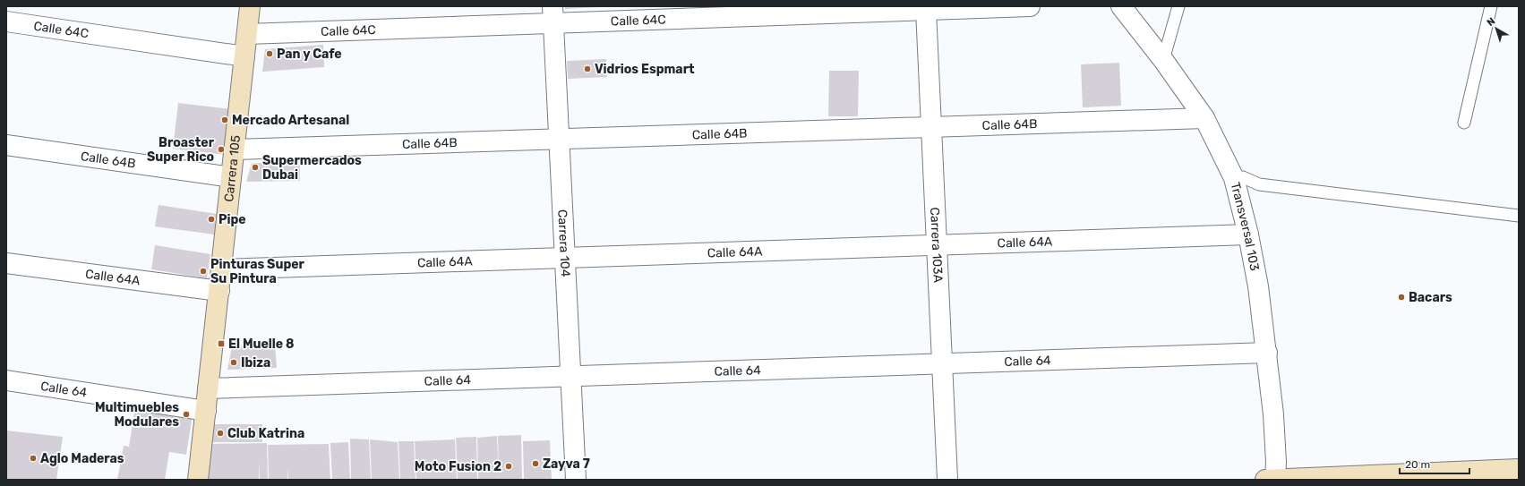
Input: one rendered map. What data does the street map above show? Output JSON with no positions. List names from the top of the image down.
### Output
{
  "streets": {
    "street": [
      "Calle 64C",
      "Calle 64B",
      "Carrera 105",
      "Transversal 103",
      "Calle 64A",
      "Carrera 104",
      "Carrera 103A",
      "Calle 64"
    ]
  },
  "crossings": [
    ["Calle 64C", "Carrera 105"],
    ["Calle 64C", "Carrera 104"],
    ["Calle 64C", "Carrera 103A"],
    ["Calle 64B", "Carrera 105"],
    ["Calle 64B", "Transversal 103"],
    ["Calle 64B", "Carrera 104"],
    ["Calle 64B", "Carrera 103A"],
    ["Carrera 105", "Calle 64A"],
    ["Carrera 105", "Calle 64"],
    ["Transversal 103", "Calle 64A"],
    ["Transversal 103", "Calle 64"],
    ["Calle 64A", "Carrera 104"],
    ["Calle 64A", "Carrera 103A"],
    ["Carrera 104", "Calle 64"],
    ["Carrera 103A", "Calle 64"]
  ],
  "places": {
    "other": [
      "Pan y Cafe",
      "Vidrios Espmart",
      "Mercado Artesanal",
      "Broaster Super Rico",
      "Supermercados Dubai",
      "Pipe",
      "Pinturas Super Su Pintura",
      "Bacars",
      "Ibiza",
      "Multimuebles Modulares",
      "Club Katrina",
      "Aglo Maderas",
      "Zayva 7",
      "Moto Fusion 2"
    ],
    "transit": ["El Muelle 8"]
  },
  "scale_bar": "20 m",
  "north": "top left"
}
